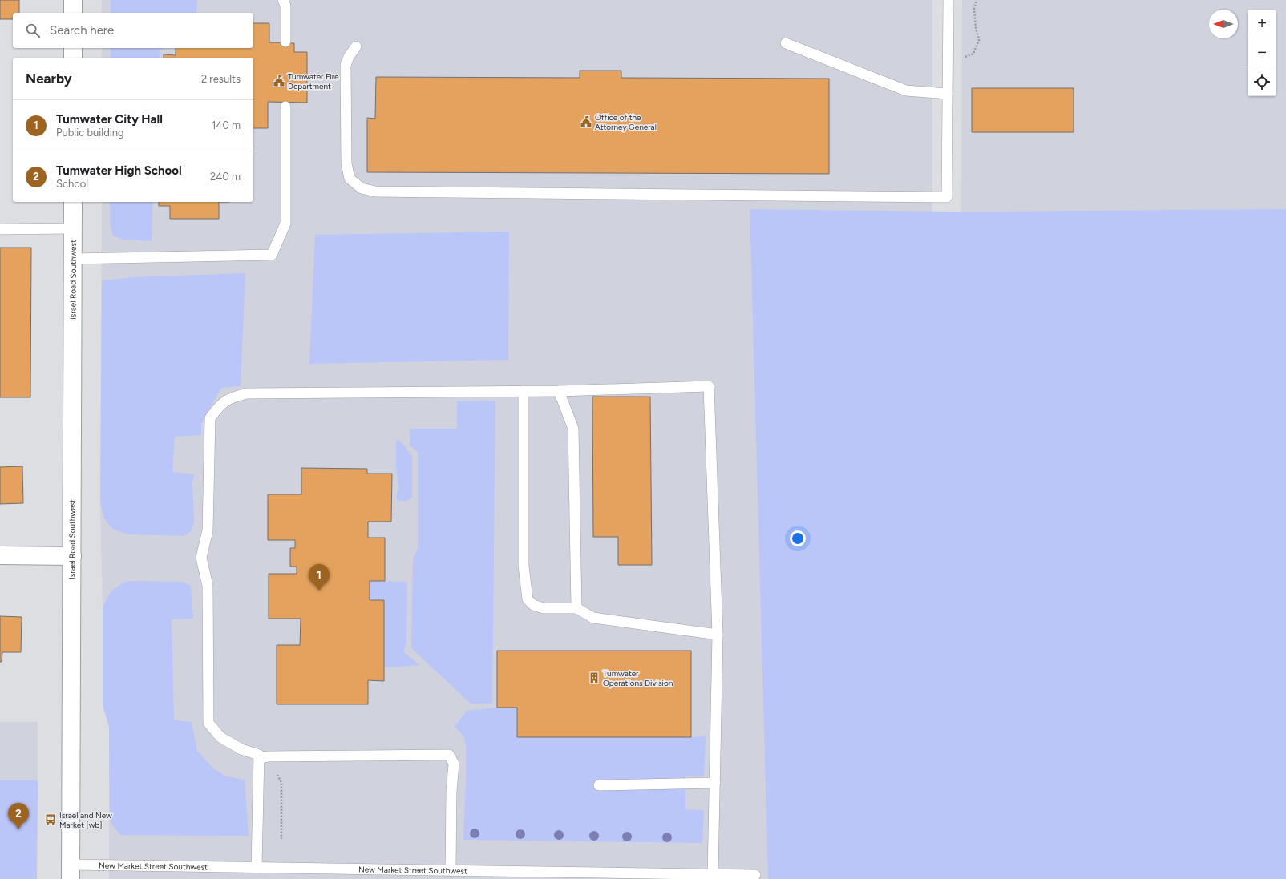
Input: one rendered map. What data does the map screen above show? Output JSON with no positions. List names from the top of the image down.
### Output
{
  "streets": {
    "street": ["Israel Road Southwest"],
    "lane": ["New Market Street Southwest"]
  },
  "crossings": [
    ["Israel Road Southwest", "New Market Street Southwest"]
  ],
  "places": {
    "public building": ["Tumwater Fire Department", "Office of the Attorney General"],
    "building": ["Tumwater Operations Division"],
    "bus stop": ["Israel and New Market [wb]"]
  },
  "north": "left",
  "page": {
    "map_buttons": ["+", "−"],
    "search": "Search here",
    "heading": ["Nearby", "2 results"],
    "list": [
      {
        "mark": "1",
        "name": "Tumwater City Hall",
        "note": "Public building",
        "value": "140 m"
      },
      {
        "mark": "2",
        "name": "Tumwater High School",
        "note": "School",
        "value": "240 m"
      }
    ],
    "pins": ["1", "2"]
  }
}
